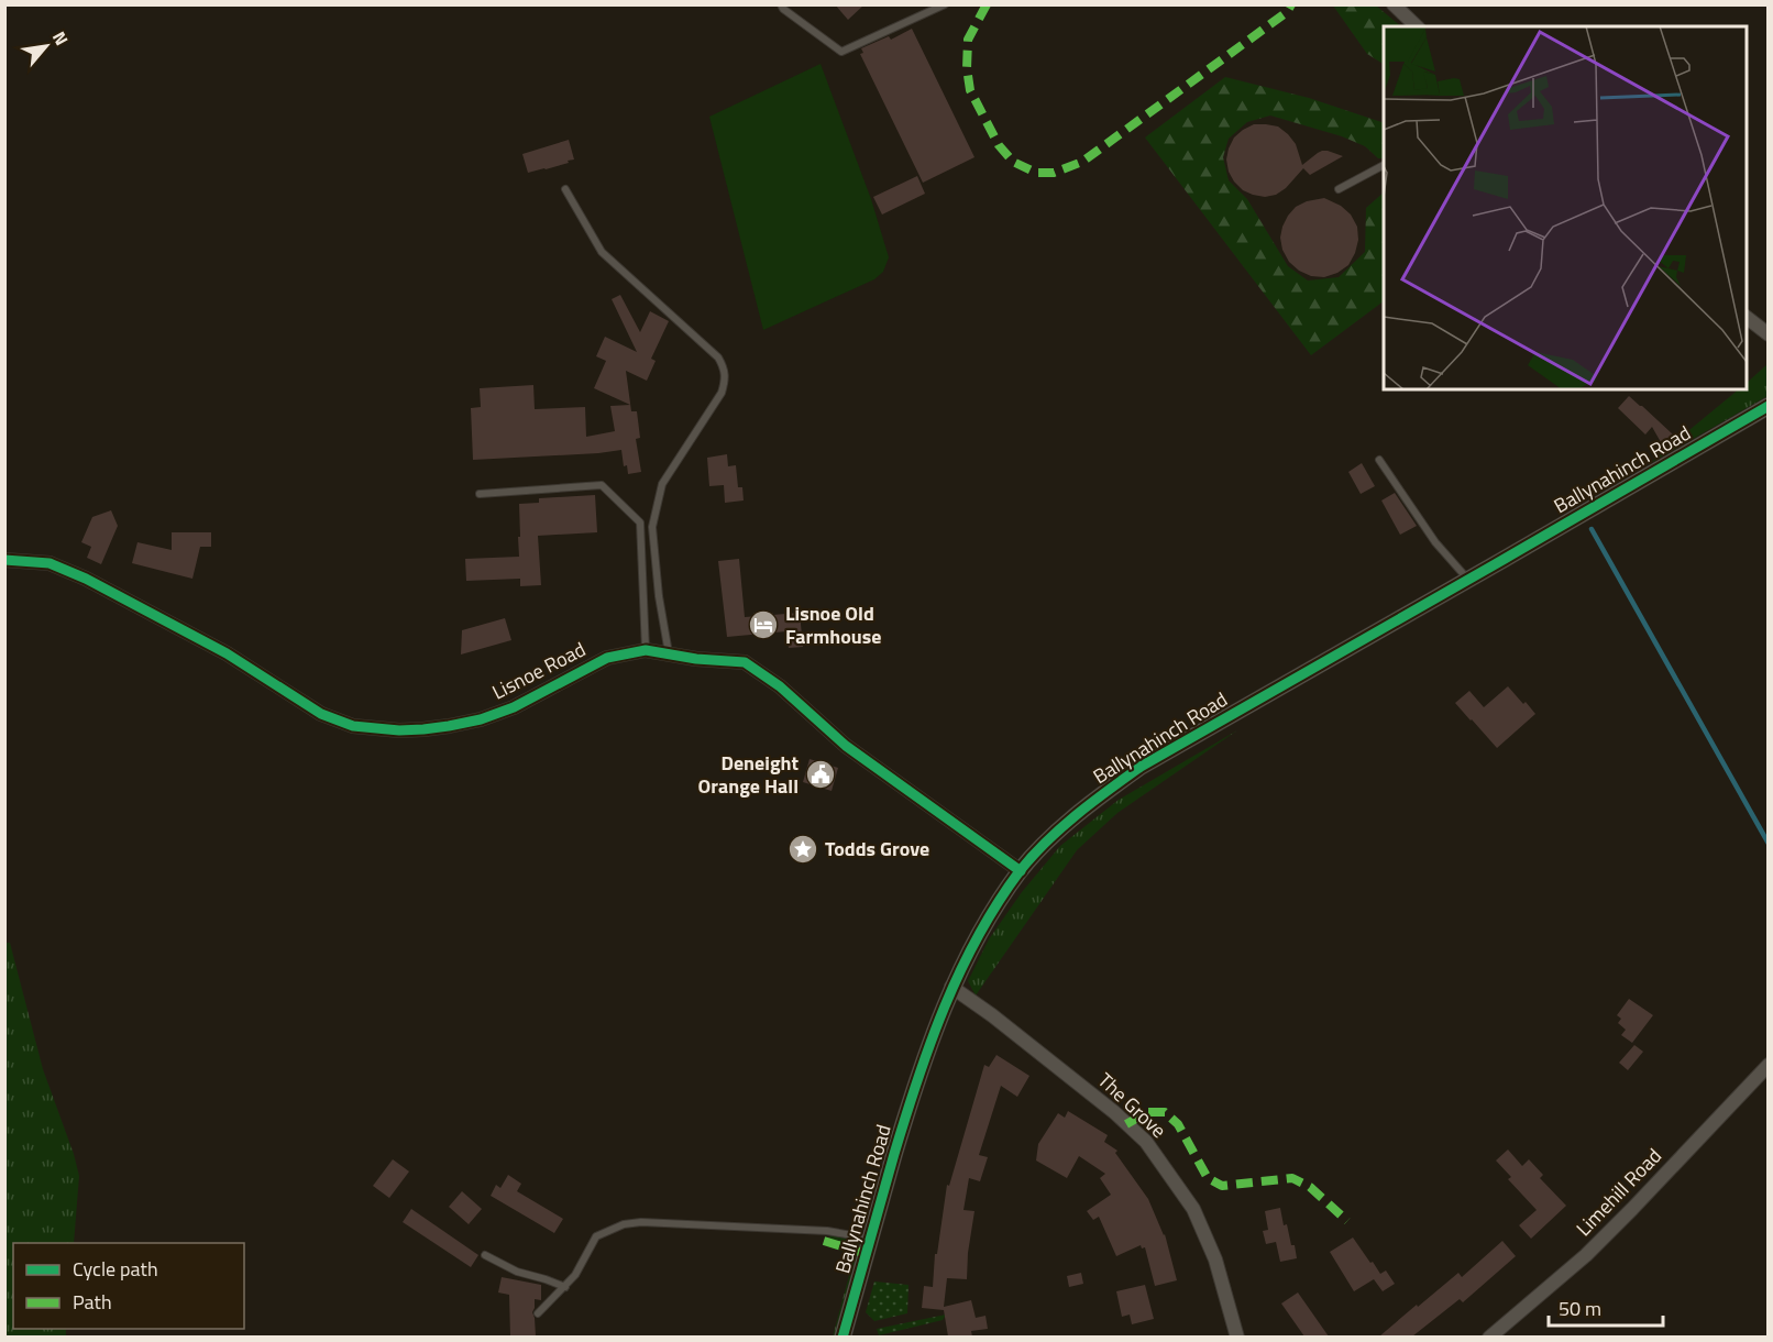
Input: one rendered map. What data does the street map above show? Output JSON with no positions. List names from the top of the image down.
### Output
{
  "streets": {
    "street": [
      "Ballynahinch Road",
      "Lisnoe Road",
      "The Grove",
      "Limehill Road"
    ]
  },
  "crossings": [
    ["Ballynahinch Road", "Lisnoe Road"],
    ["Ballynahinch Road", "The Grove"]
  ],
  "places": {
    "hotel": ["Lisnoe Old Farmhouse"],
    "public building": ["Deneight Orange Hall"],
    "place": ["Todds Grove"]
  },
  "legend": ["Cycle path", "Path"],
  "scale_bar": "50 m",
  "north": "top right"
}
